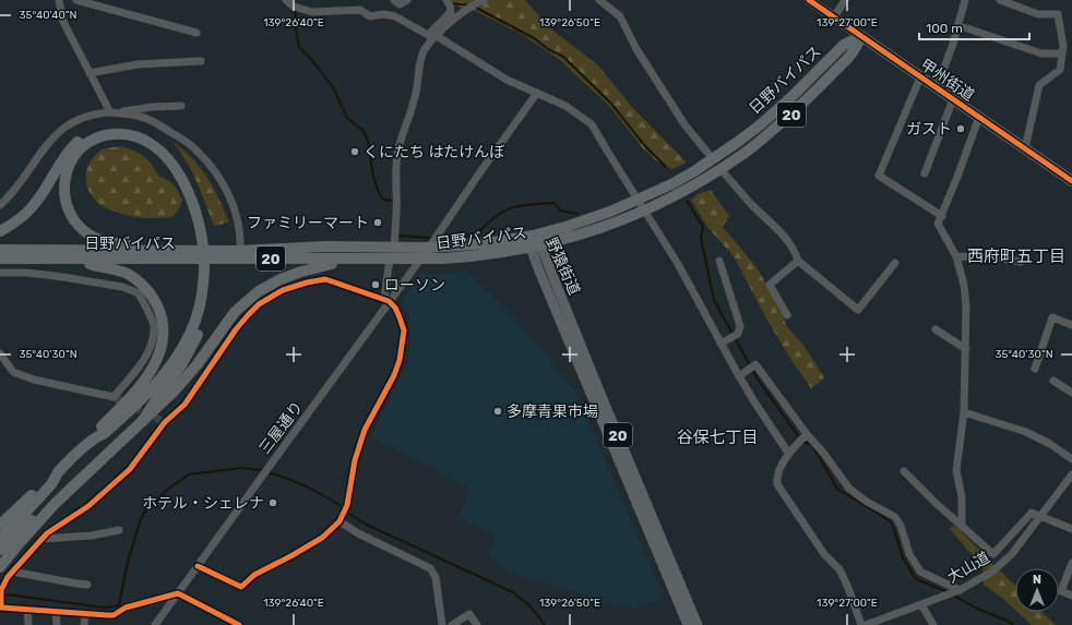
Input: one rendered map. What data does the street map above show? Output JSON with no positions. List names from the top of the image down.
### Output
{
  "streets": {
    "highway": ["日野バイパス", "甲州街道", "20"],
    "main road": ["野猿街道"],
    "street": ["三屋通り", "大山道"]
  },
  "crossings": [
    ["日野バイパス", "甲州街道"],
    ["日野バイパス", "野猿街道"],
    ["日野バイパス", "三屋通り"]
  ],
  "districts": ["西府町五丁目", "谷保七丁目"],
  "places": [
    "ガスト",
    "くにたち はたけんぼ",
    "ファミリーマート",
    "ローソン",
    "多摩青果市場",
    "ホテル・シェレナ"
  ],
  "scale_bar": "100 m",
  "north": "top",
  "coordinates": [
    "35°40'40\"N",
    "139°26'40\"E",
    "139°26'50\"E",
    "139°27'00\"E",
    "35°40'30\"N"
  ]
}
